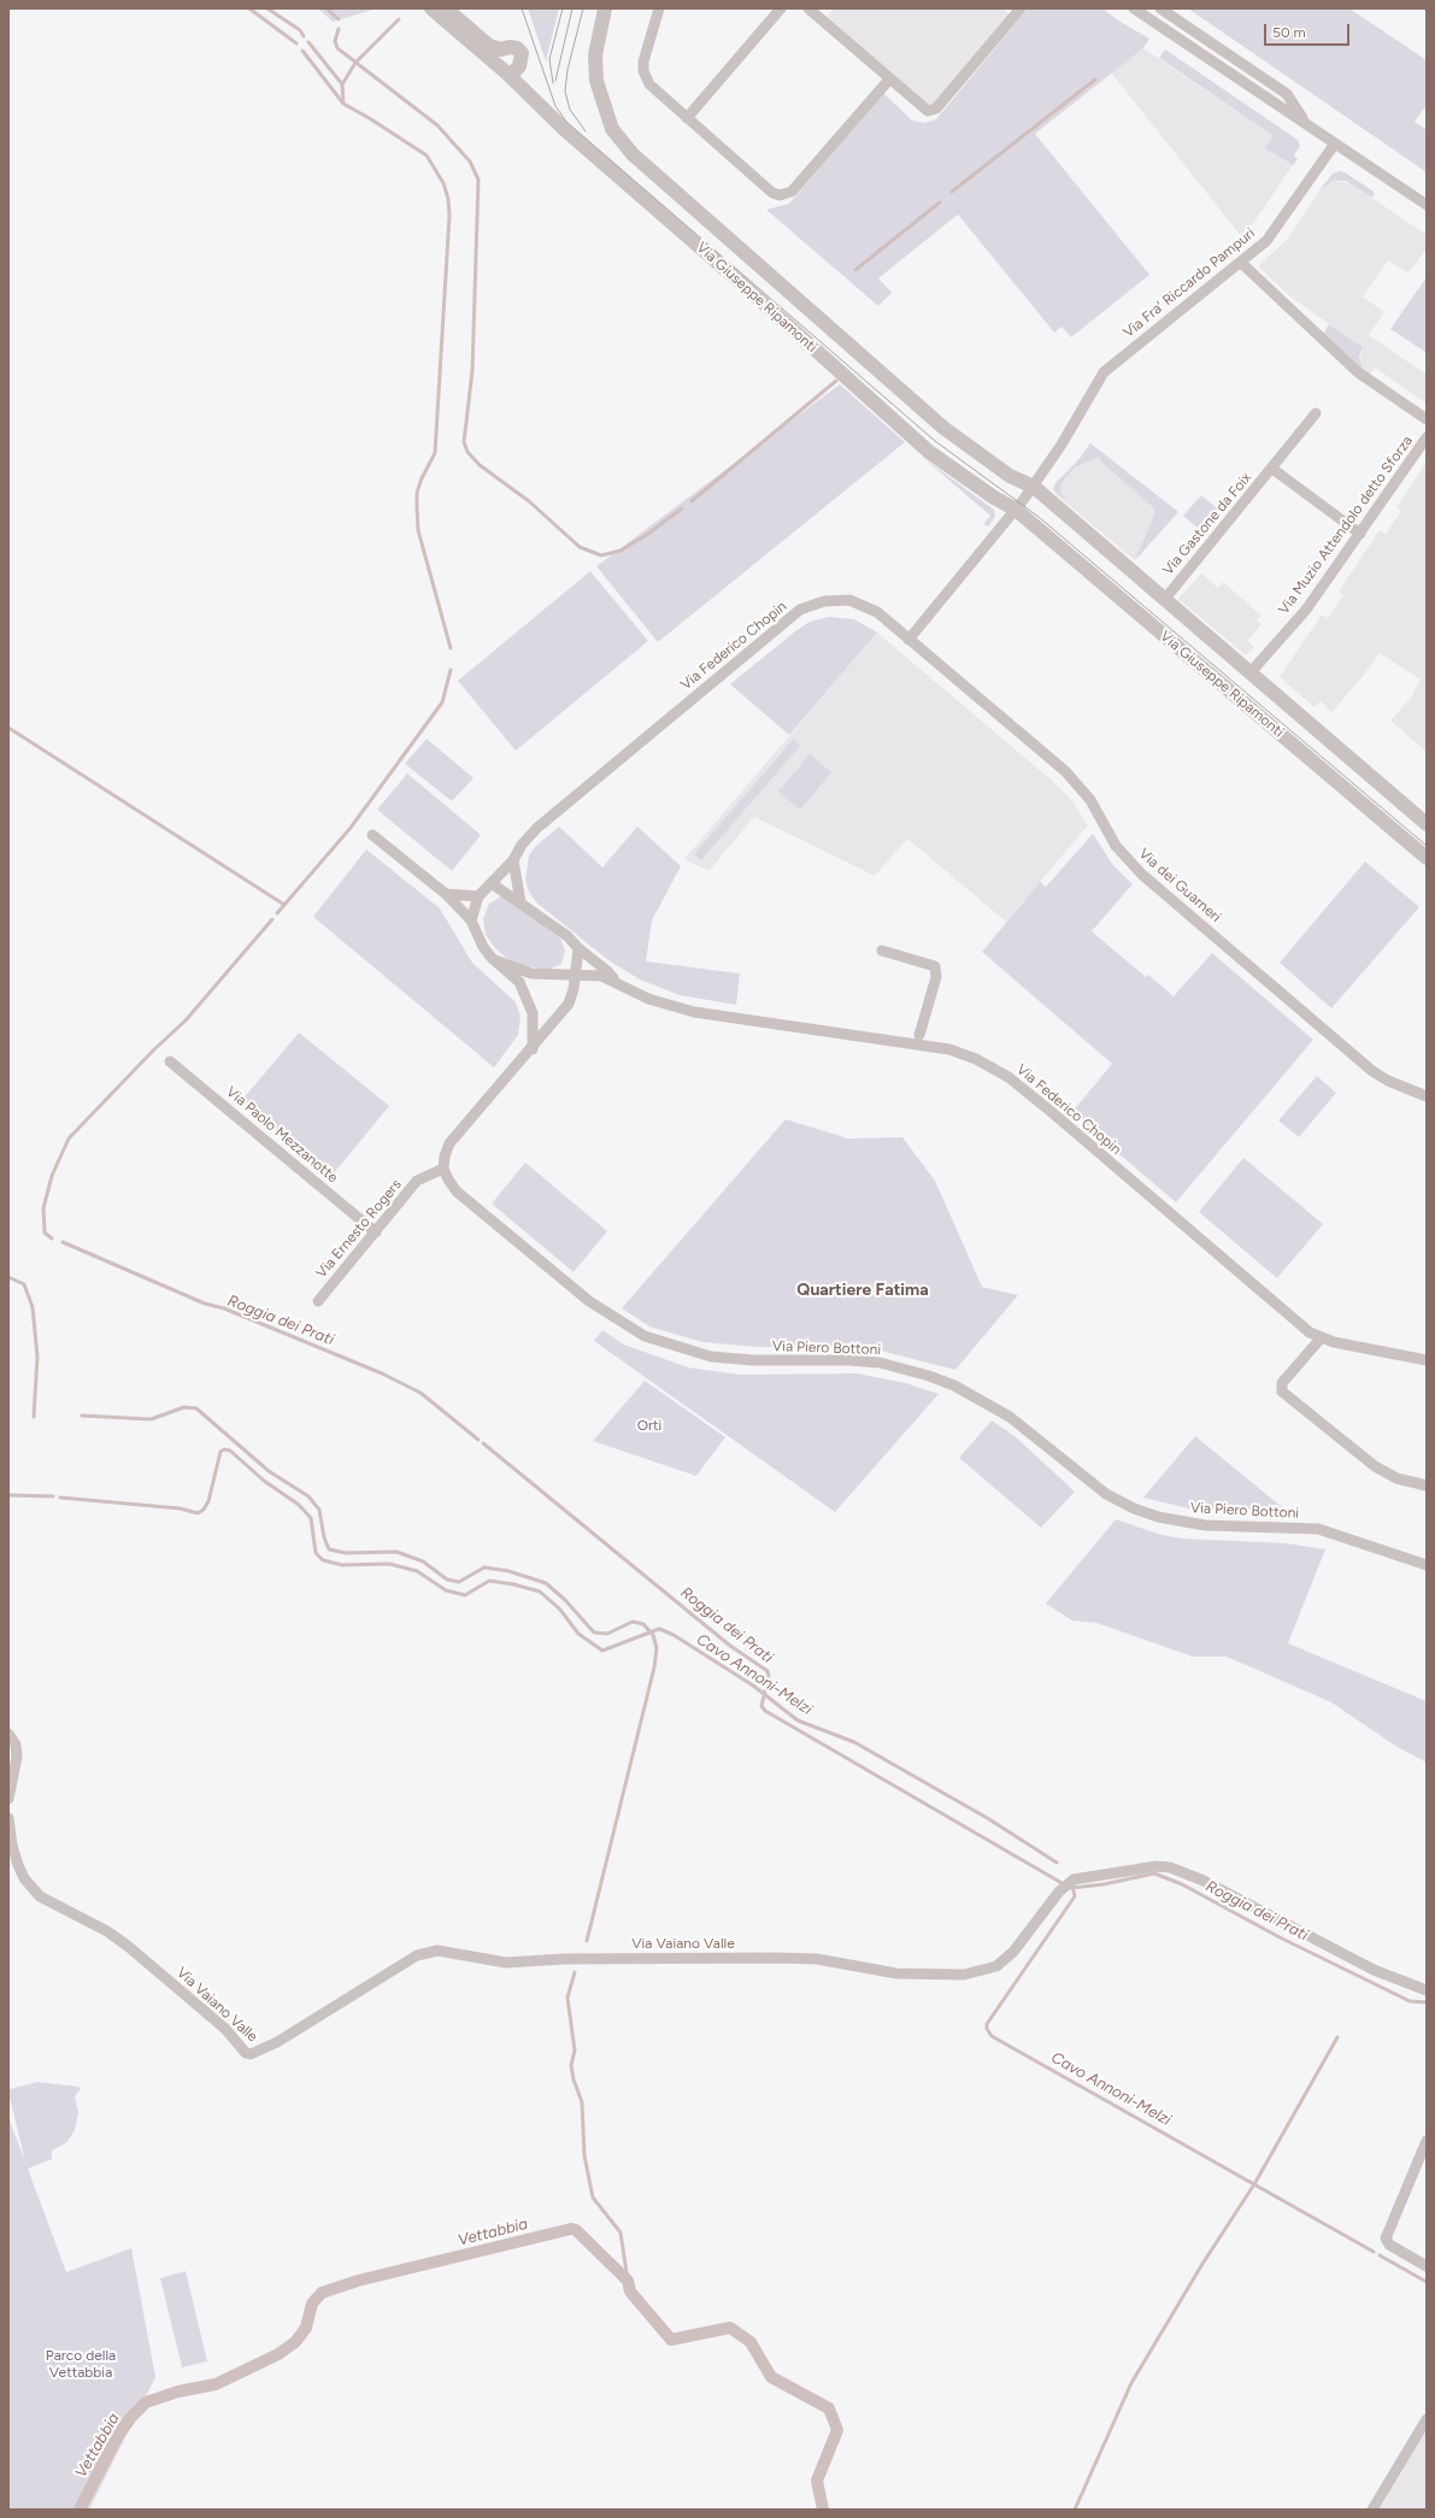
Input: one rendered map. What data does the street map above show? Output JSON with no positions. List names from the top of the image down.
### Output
{
  "streets": {
    "street": [
      "Via Fra' Riccardo Pampuri",
      "Via Giuseppe Ripamonti",
      "Via Gastone da Foix",
      "Via Muzio Attendolo detto Sforza",
      "Via Federico Chopin",
      "Via dei Guarneri",
      "Via Paolo Mezzanotte",
      "Via Ernesto Rogers",
      "Via Piero Bottoni",
      "Via Vaiano Valle"
    ]
  },
  "crossings": [
    ["Via Fra' Riccardo Pampuri", "Via Giuseppe Ripamonti"],
    ["Via Giuseppe Ripamonti", "Via Gastone da Foix"],
    ["Via Giuseppe Ripamonti", "Via Muzio Attendolo detto Sforza"],
    ["Via Federico Chopin", "Via dei Guarneri"],
    ["Via Paolo Mezzanotte", "Via Ernesto Rogers"],
    ["Via Ernesto Rogers", "Via Piero Bottoni"]
  ],
  "districts": ["Quartiere Fatima"],
  "water": ["Roggia dei Prati", "Cavo Annoni-Melzi", "Vettabbia"],
  "parks": ["Orti", "Parco della Vettabbia"],
  "scale_bar": "50 m"
}
